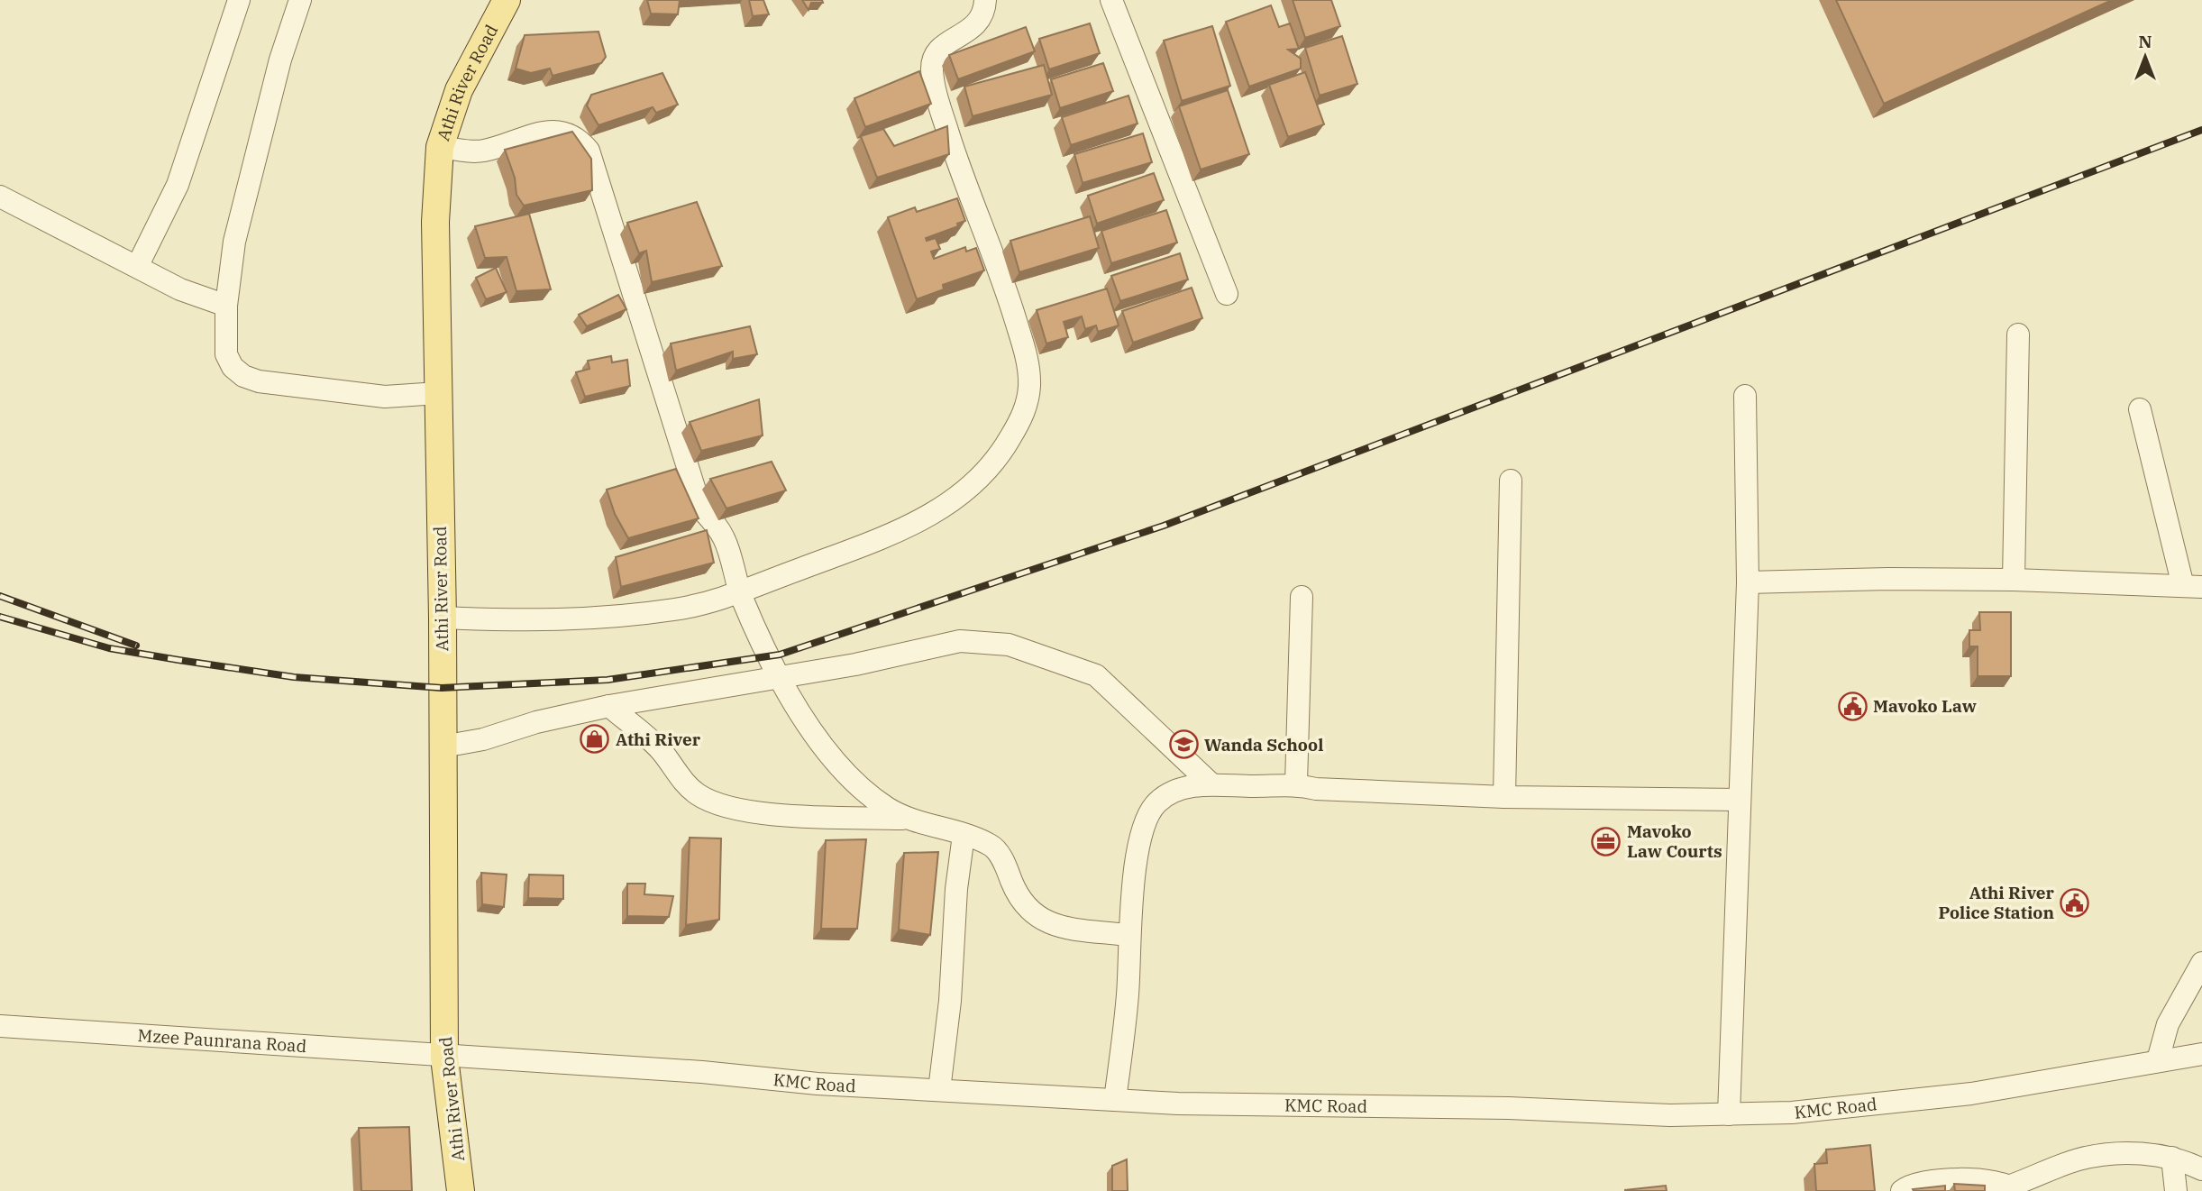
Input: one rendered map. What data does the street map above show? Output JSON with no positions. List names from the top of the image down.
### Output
{
  "streets": {
    "main road": ["Athi River Road"],
    "street": ["Mzee Paunrana Road", "KMC Road"]
  },
  "crossings": [
    ["Athi River Road", "Mzee Paunrana Road"],
    ["Athi River Road", "KMC Road"],
    ["Mzee Paunrana Road", "KMC Road"]
  ],
  "places": {
    "public building": ["Mavoko Law", "Athi River Police Station"],
    "shop": ["Athi River"],
    "school or university": ["Wanda School"],
    "office": ["Mavoko Law Courts"]
  },
  "north": "top"
}
